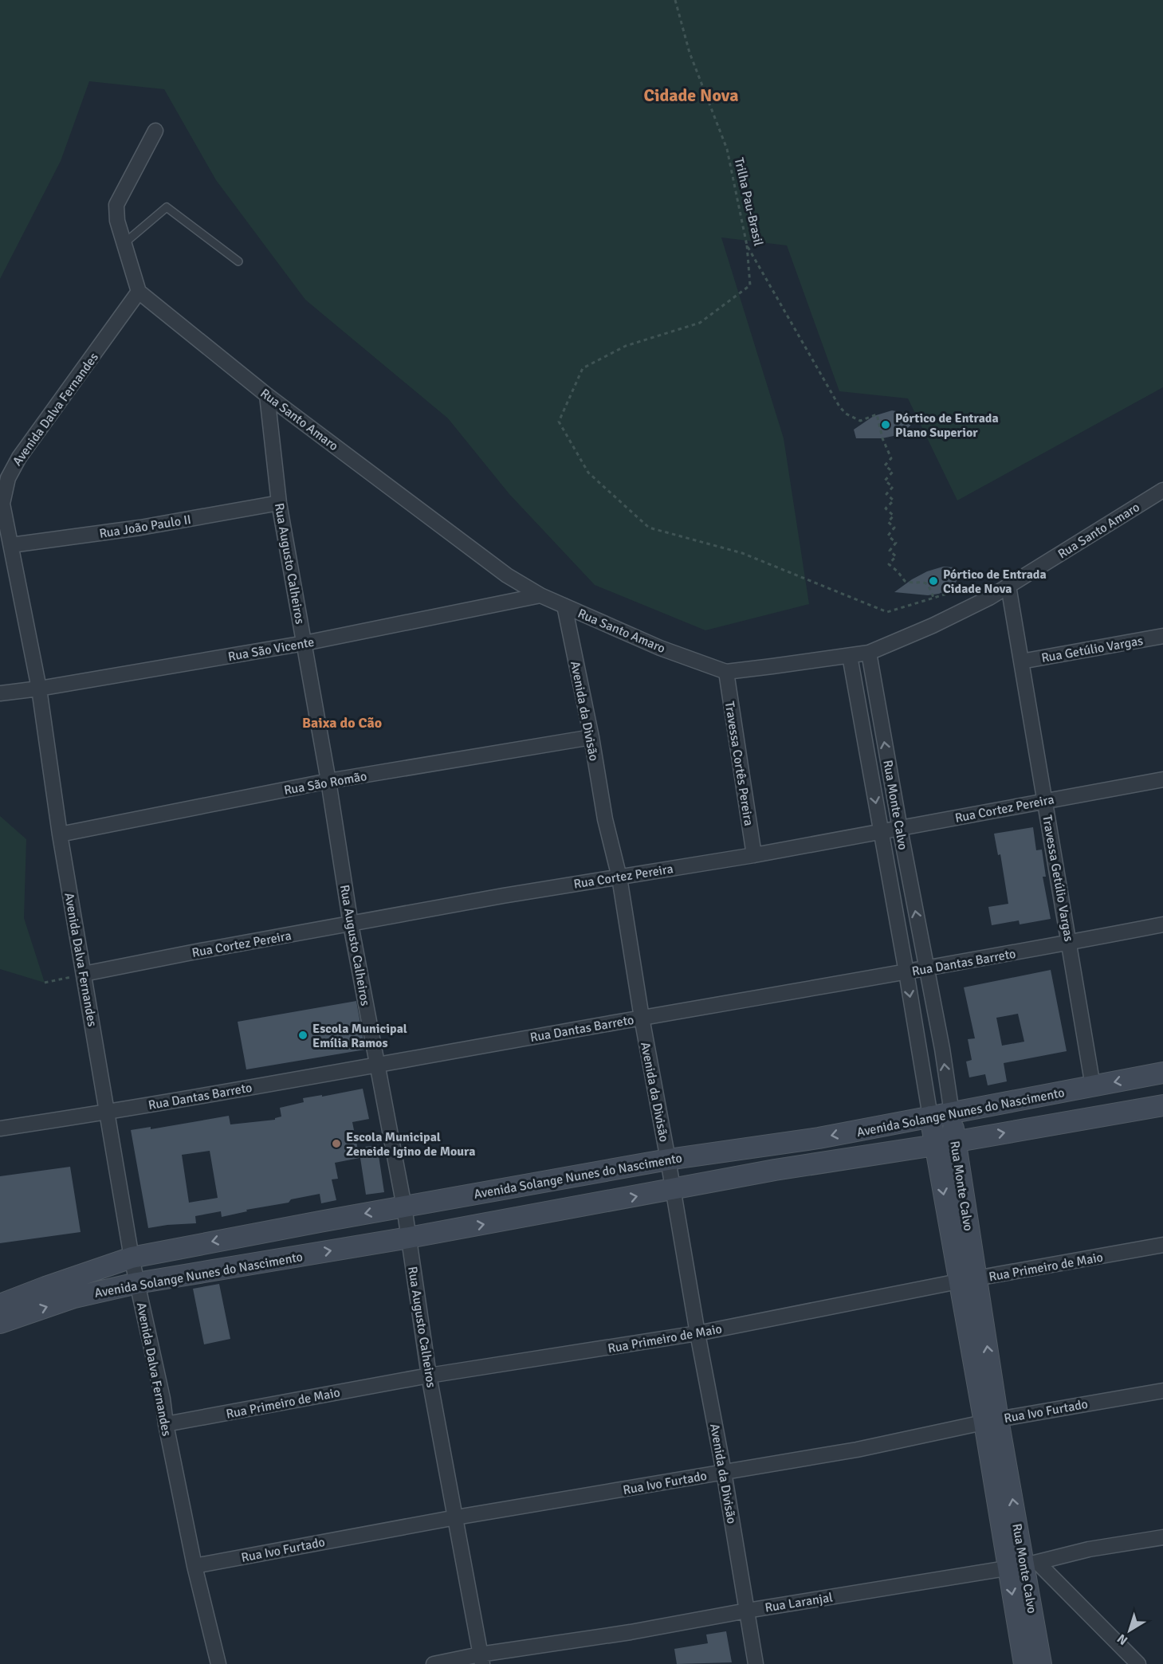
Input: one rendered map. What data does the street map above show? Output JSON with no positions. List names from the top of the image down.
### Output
{
  "streets": {
    "main road": ["Rua Monte Calvo", "Avenida Solange Nunes do Nascimento"],
    "street": [
      "Avenida Dalva Fernandes",
      "Rua Santo Amaro",
      "Rua João Paulo II",
      "Rua Augusto Calheiros",
      "Rua São Vicente",
      "Rua Getúlio Vargas",
      "Avenida da Divisão",
      "Travessa Cortês Pereira",
      "Rua São Romão",
      "Rua Cortez Pereira",
      "Travessa Getúlio Vargas",
      "Rua Dantas Barreto",
      "Rua Primeiro de Maio",
      "Rua Ivo Furtado",
      "Rua Laranjal"
    ],
    "path": ["Trilha Pau-Brasil"]
  },
  "crossings": [
    ["Avenida Dalva Fernandes", "Rua Santo Amaro"],
    ["Avenida Dalva Fernandes", "Rua João Paulo II"],
    ["Avenida Dalva Fernandes", "Rua São Vicente"],
    ["Avenida Dalva Fernandes", "Rua São Romão"],
    ["Avenida Dalva Fernandes", "Rua Cortez Pereira"],
    ["Avenida Dalva Fernandes", "Rua Dantas Barreto"],
    ["Avenida Dalva Fernandes", "Avenida Solange Nunes do Nascimento"],
    ["Avenida Dalva Fernandes", "Rua Primeiro de Maio"],
    ["Avenida Dalva Fernandes", "Rua Ivo Furtado"],
    ["Rua Santo Amaro", "Rua Augusto Calheiros"],
    ["Rua Santo Amaro", "Rua São Vicente"],
    ["Rua Santo Amaro", "Avenida da Divisão"],
    ["Rua Santo Amaro", "Travessa Cortês Pereira"],
    ["Rua Santo Amaro", "Rua Monte Calvo"],
    ["Rua Santo Amaro", "Travessa Getúlio Vargas"],
    ["Rua João Paulo II", "Rua Augusto Calheiros"],
    ["Rua Augusto Calheiros", "Rua São Vicente"],
    ["Rua Augusto Calheiros", "Rua São Romão"],
    ["Rua Augusto Calheiros", "Rua Cortez Pereira"],
    ["Rua Augusto Calheiros", "Rua Dantas Barreto"],
    ["Rua Augusto Calheiros", "Avenida Solange Nunes do Nascimento"],
    ["Rua Augusto Calheiros", "Rua Primeiro de Maio"],
    ["Rua Augusto Calheiros", "Rua Ivo Furtado"],
    ["Rua Augusto Calheiros", "Rua Laranjal"],
    ["Rua Getúlio Vargas", "Travessa Getúlio Vargas"],
    ["Avenida da Divisão", "Rua São Romão"],
    ["Avenida da Divisão", "Rua Cortez Pereira"],
    ["Avenida da Divisão", "Rua Dantas Barreto"],
    ["Avenida da Divisão", "Avenida Solange Nunes do Nascimento"],
    ["Avenida da Divisão", "Rua Primeiro de Maio"],
    ["Avenida da Divisão", "Rua Ivo Furtado"],
    ["Avenida da Divisão", "Rua Laranjal"],
    ["Travessa Cortês Pereira", "Rua Cortez Pereira"],
    ["Rua Monte Calvo", "Rua Cortez Pereira"],
    ["Rua Monte Calvo", "Rua Dantas Barreto"],
    ["Rua Monte Calvo", "Avenida Solange Nunes do Nascimento"],
    ["Rua Monte Calvo", "Rua Primeiro de Maio"],
    ["Rua Monte Calvo", "Rua Ivo Furtado"],
    ["Rua Monte Calvo", "Rua Laranjal"],
    ["Rua Cortez Pereira", "Travessa Getúlio Vargas"],
    ["Travessa Getúlio Vargas", "Rua Dantas Barreto"],
    ["Travessa Getúlio Vargas", "Avenida Solange Nunes do Nascimento"]
  ],
  "districts": ["Cidade Nova", "Baixa do Cão"],
  "places": [
    "Pórtico de Entrada Plano Superior",
    "Pórtico de Entrada Cidade Nova",
    "Escola Municipal Emília Ramos",
    "Escola Municipal Zeneide Igino de Moura"
  ],
  "north": "bottom left"
}
